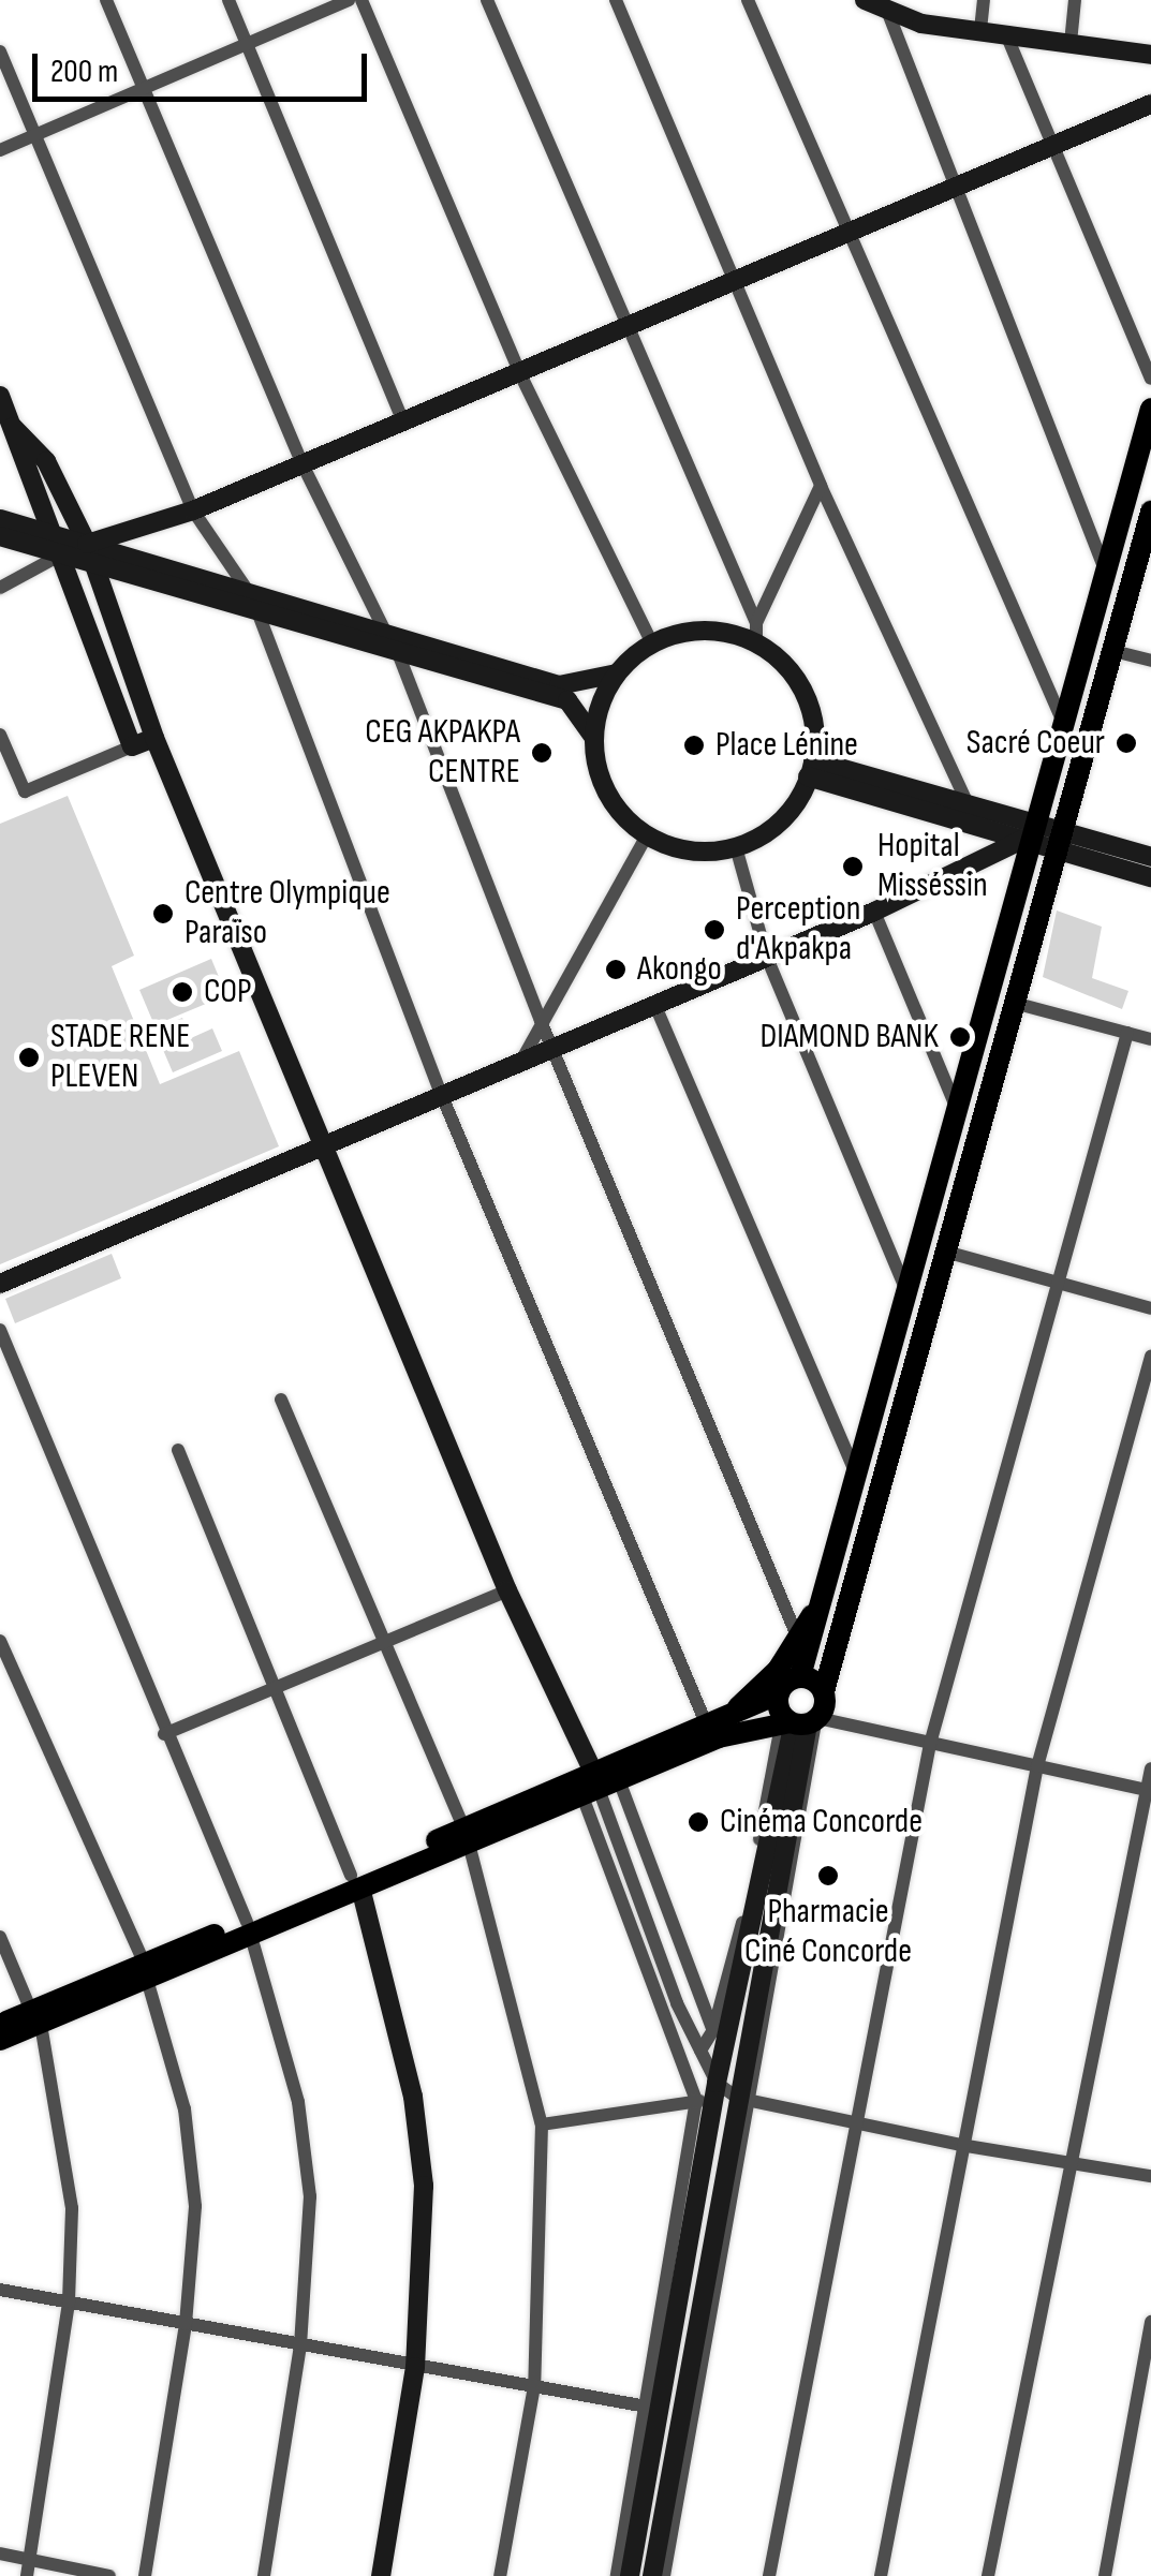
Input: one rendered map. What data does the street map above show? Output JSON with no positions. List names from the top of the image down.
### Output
{
  "places": [
    "Sacré Coeur",
    "Place Lénine",
    "CEG AKPAKPA CENTRE",
    "Hopital Misséssin",
    "Centre Olympique Paraïso",
    "Perception d'Akpakpa",
    "Akongo",
    "COP",
    "DIAMOND BANK",
    "STADE RENE PLEVEN",
    "Cinéma Concorde",
    "Pharmacie Ciné Concorde"
  ],
  "scale_bar": "200 m"
}
